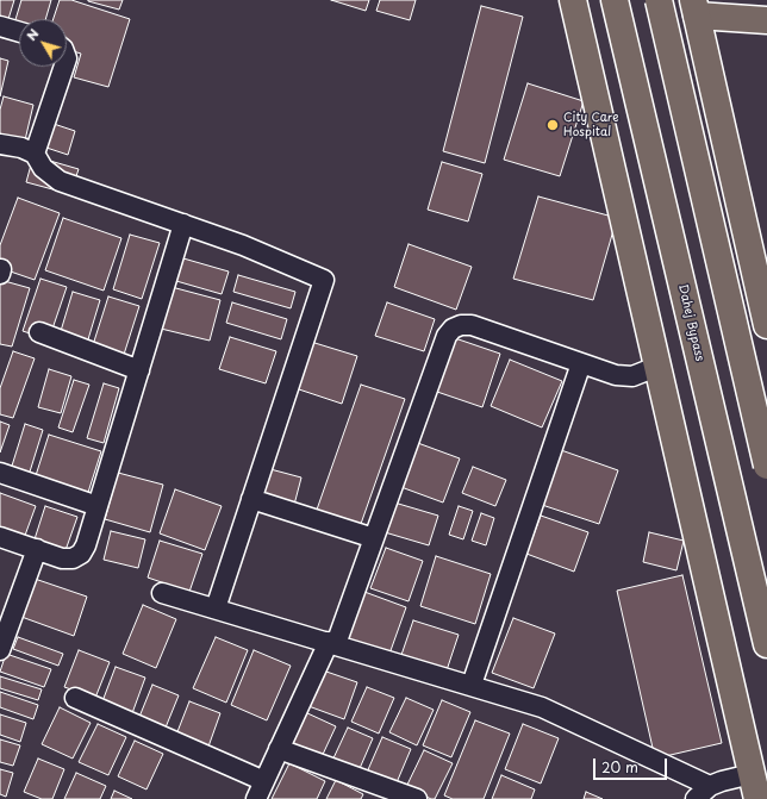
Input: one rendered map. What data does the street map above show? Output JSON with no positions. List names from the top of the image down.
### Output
{
  "streets": {
    "main road": ["Dahej Bypass"]
  },
  "places": ["City Care Hospital"],
  "scale_bar": "20 m",
  "north": "top left"
}
